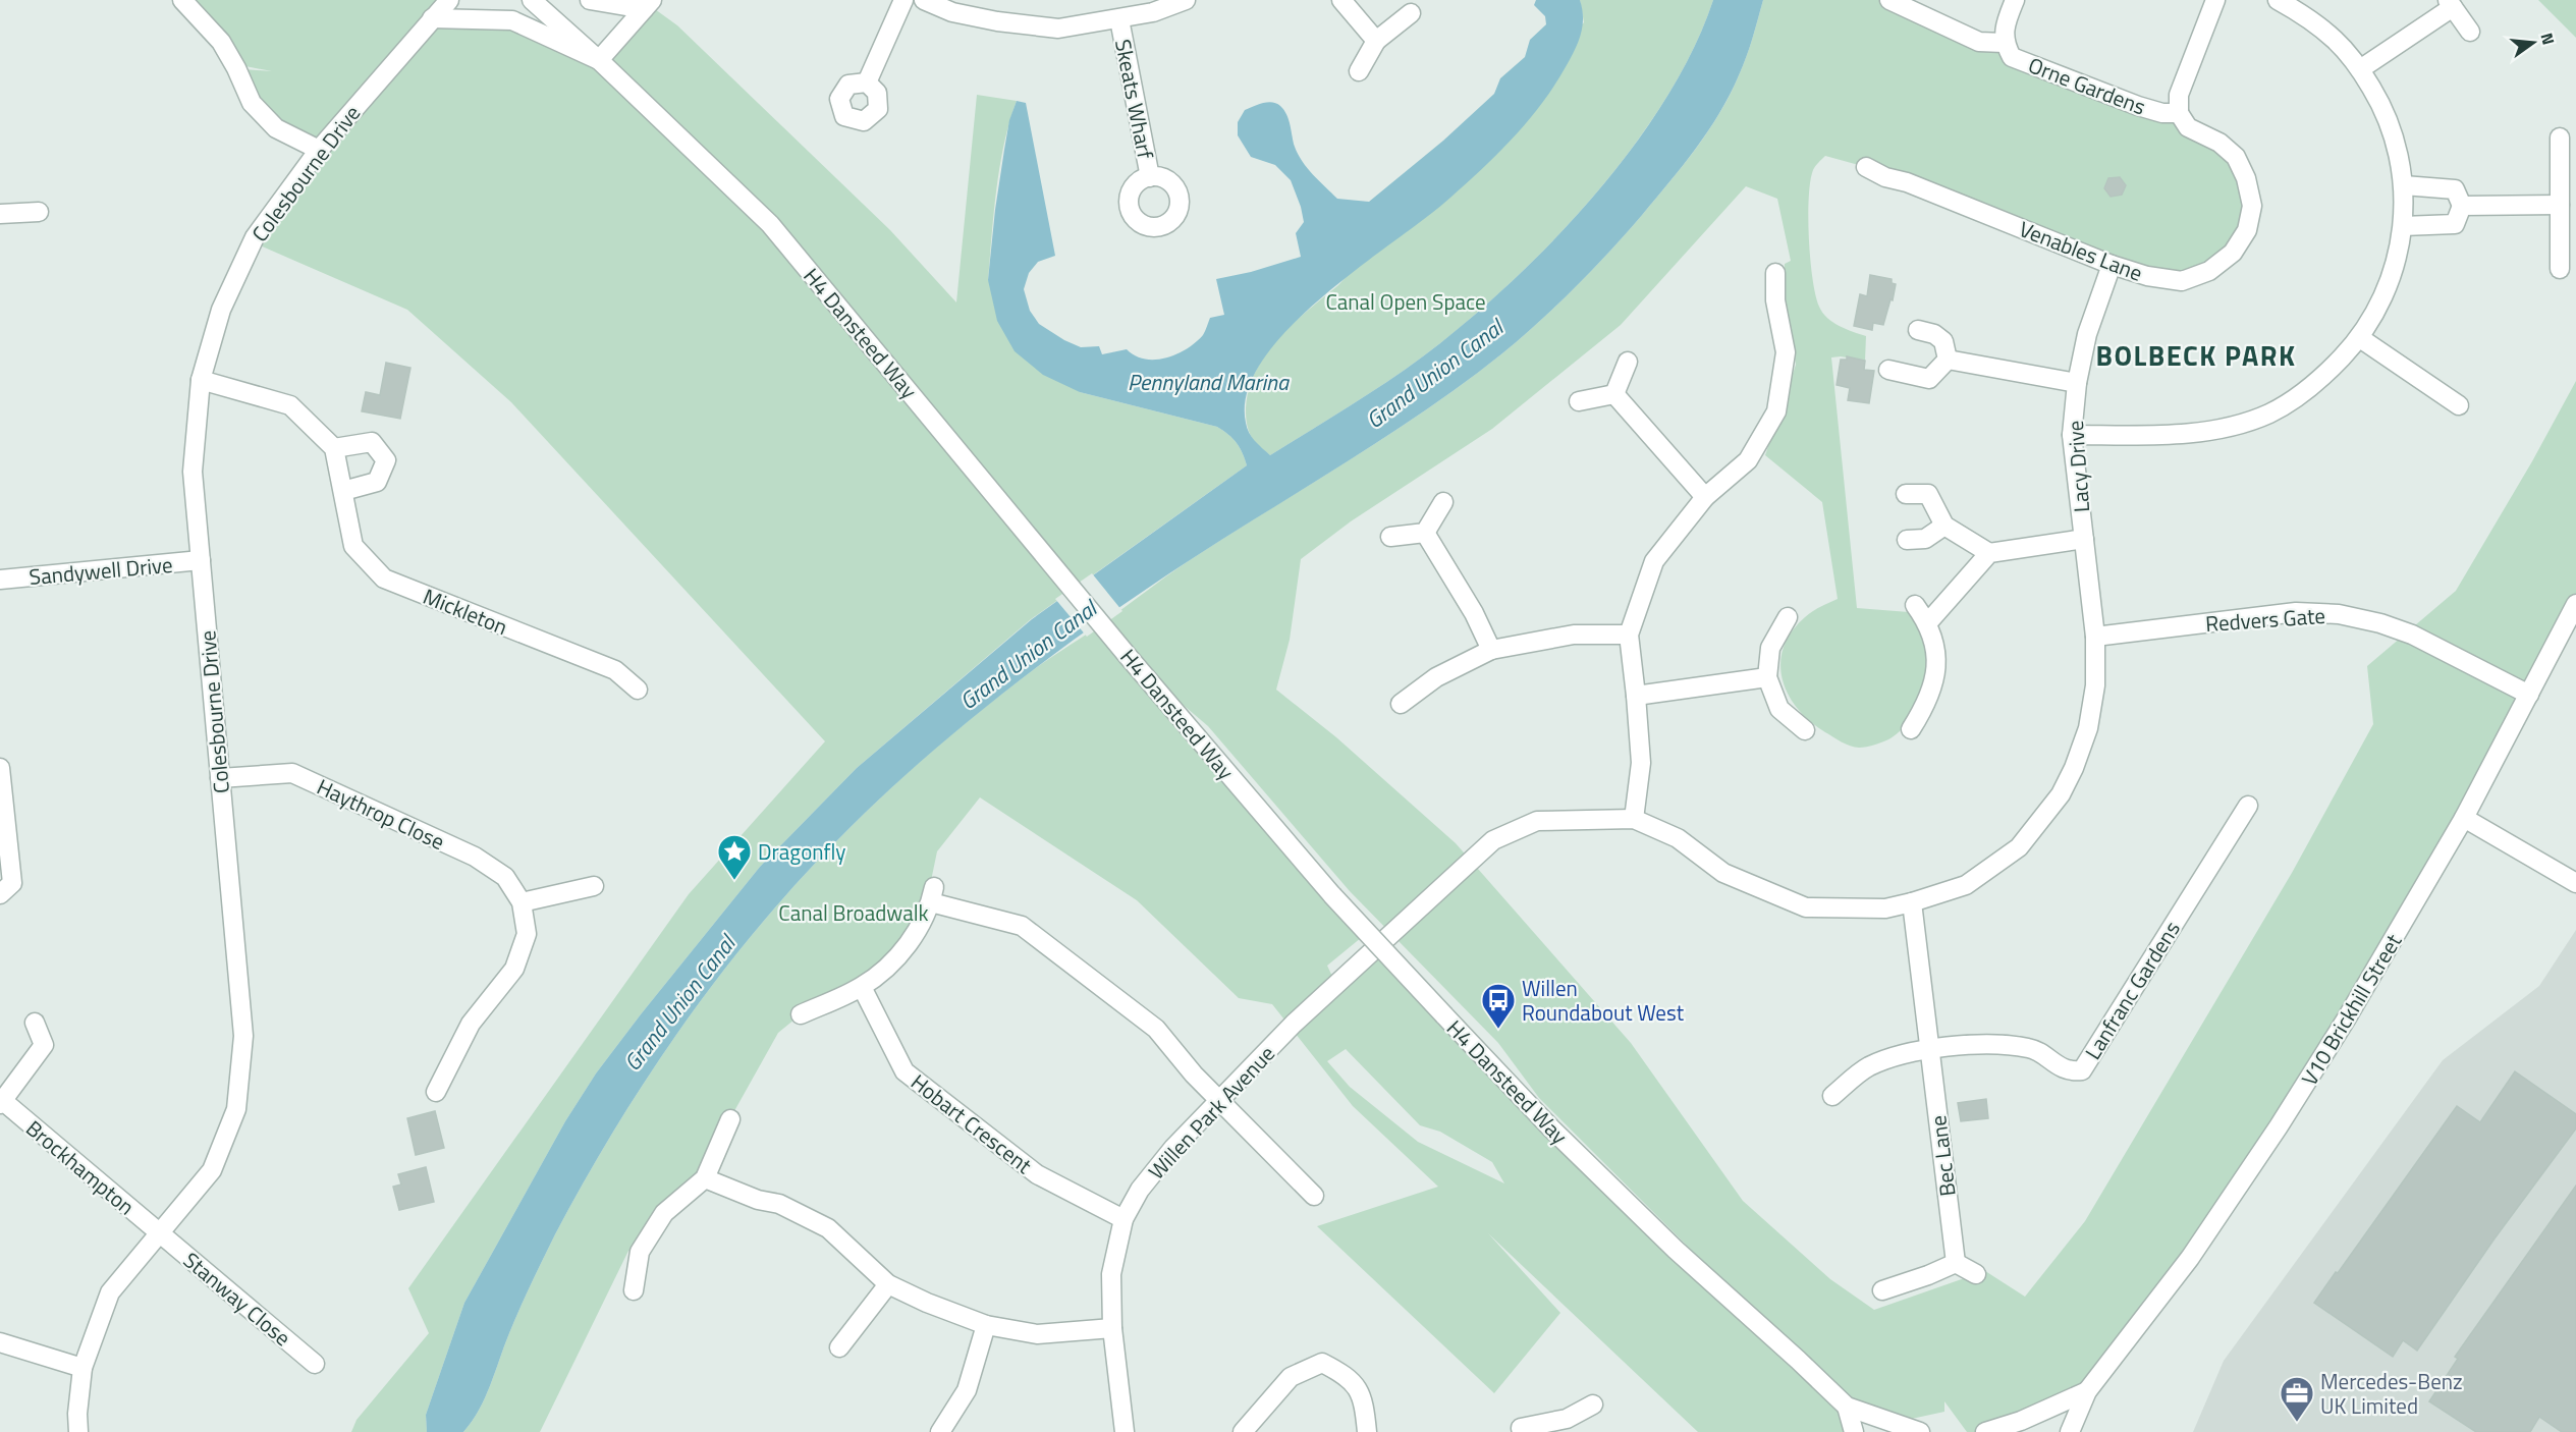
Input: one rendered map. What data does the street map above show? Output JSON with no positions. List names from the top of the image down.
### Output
{
  "streets": {
    "street": [
      "Orne Gardens",
      "Skeats Wharf",
      "Colesbourne Drive",
      "Venables Lane",
      "H4 Dansteed Way",
      "Lacy Drive",
      "Sandywell Drive",
      "Mickleton",
      "Redvers Gate",
      "Haythrop Close",
      "Lanfranc Gardens",
      "V10 Brickhill Street",
      "Willen Park Avenue",
      "Hobart Crescent",
      "Bec Lane",
      "Brockhampton",
      "Stanway Close"
    ]
  },
  "crossings": [
    ["Orne Gardens", "Venables Lane"],
    ["Colesbourne Drive", "Sandywell Drive"],
    ["Colesbourne Drive", "Haythrop Close"],
    ["Colesbourne Drive", "Brockhampton"],
    ["Colesbourne Drive", "Stanway Close"],
    ["Venables Lane", "Lacy Drive"],
    ["Lacy Drive", "Redvers Gate"],
    ["Lacy Drive", "Willen Park Avenue"],
    ["Lacy Drive", "Bec Lane"],
    ["Redvers Gate", "V10 Brickhill Street"],
    ["Lanfranc Gardens", "Bec Lane"],
    ["Willen Park Avenue", "Hobart Crescent"],
    ["Brockhampton", "Stanway Close"]
  ],
  "districts": ["BOLBECK PARK"],
  "water": ["Grand Union Canal", "Pennyland Marina"],
  "parks": ["Canal Open Space", "Canal Broadwalk"],
  "places": {
    "place": ["Dragonfly"],
    "bus stop": ["Willen Roundabout West"],
    "office": ["Mercedes-Benz UK Limited"]
  },
  "north": "right"
}
